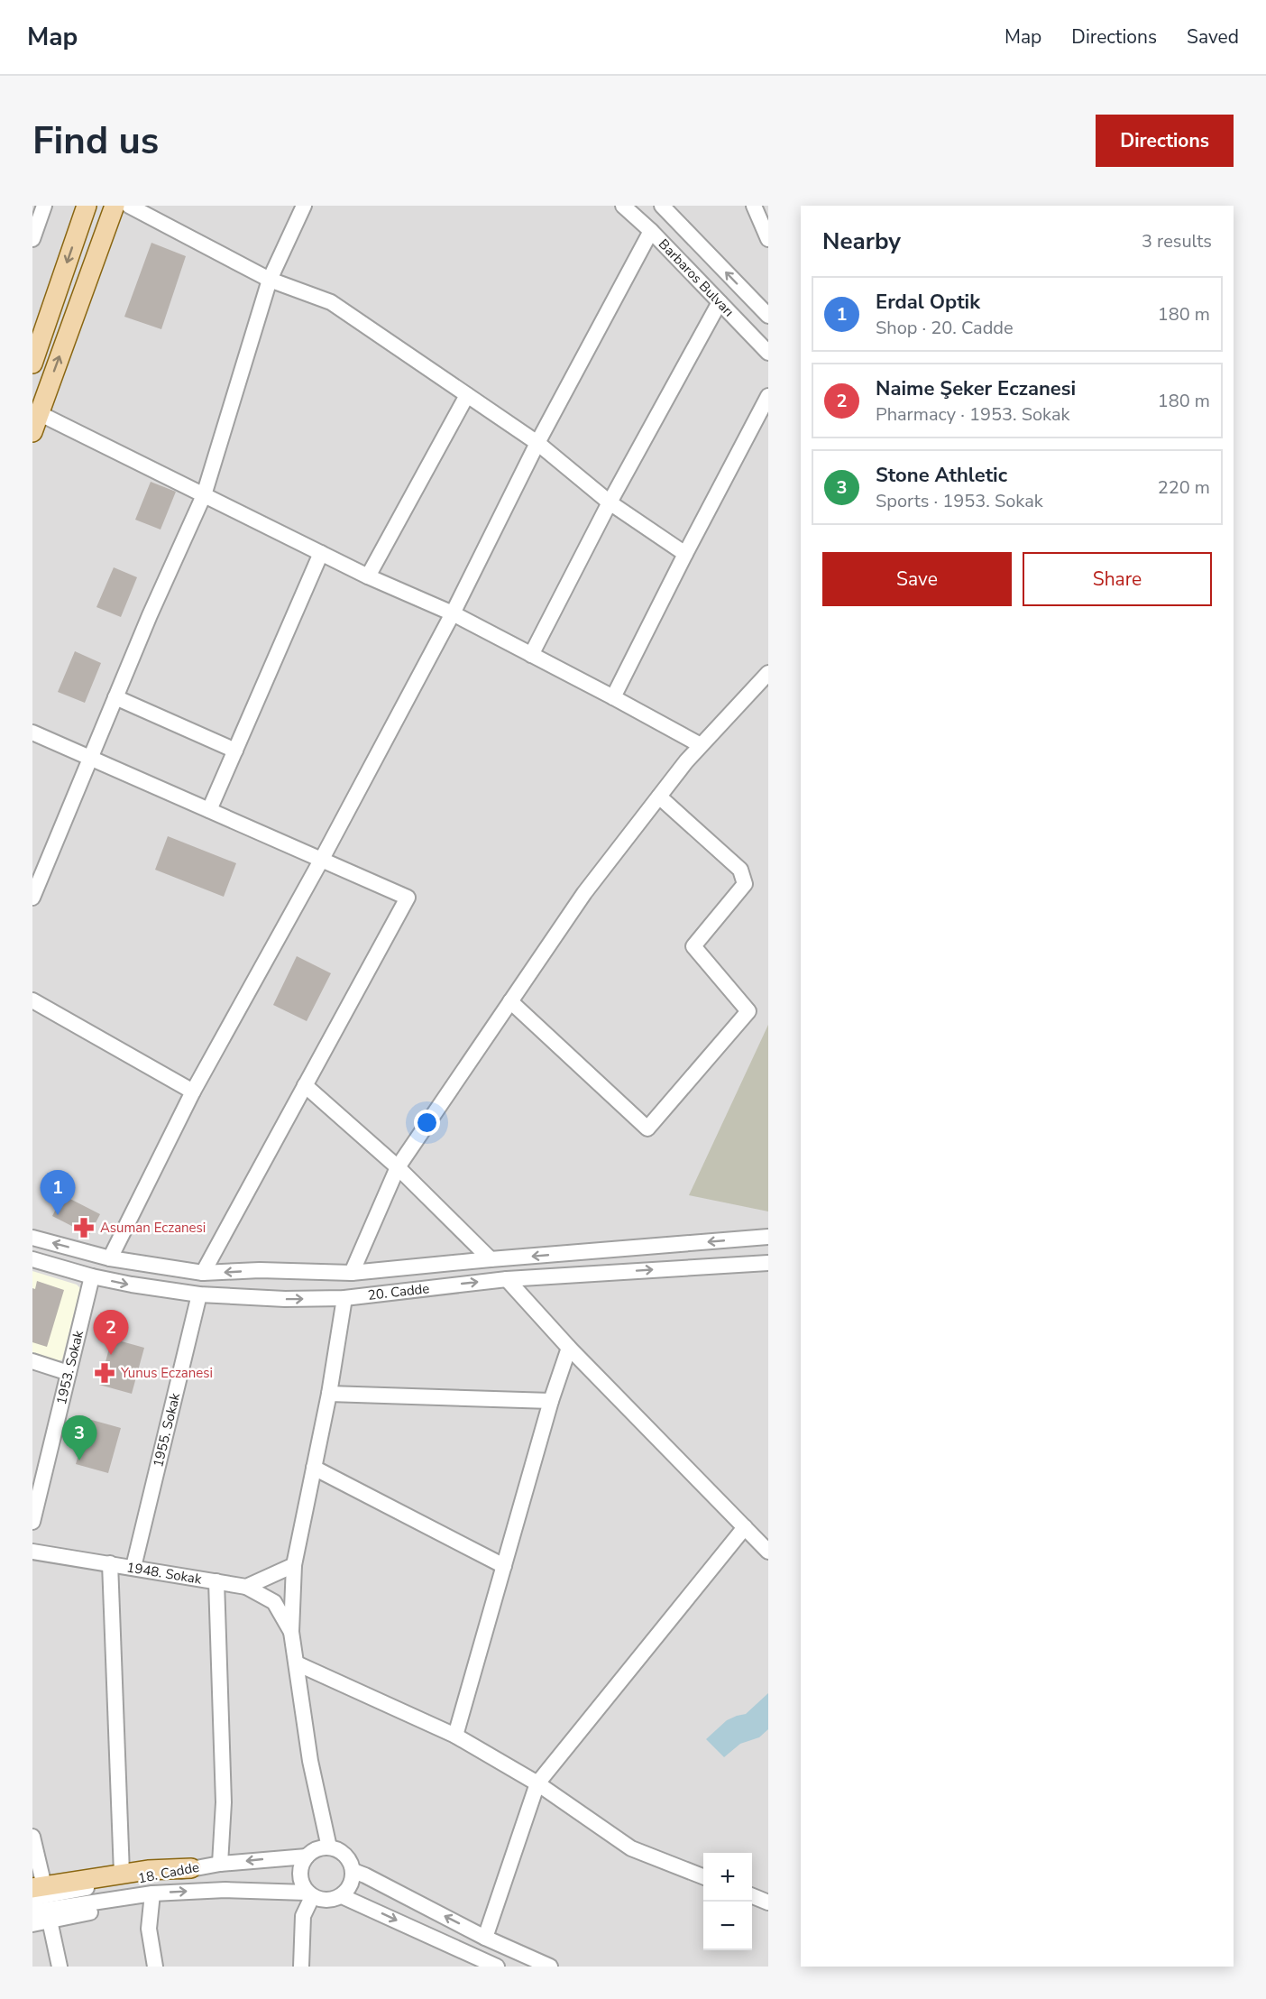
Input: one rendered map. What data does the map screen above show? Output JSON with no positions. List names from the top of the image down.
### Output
{
  "streets": {
    "street": [
      "Barbaros Bulvarı",
      "20. Cadde",
      "1953. Sokak",
      "1955. Sokak",
      "1948. Sokak",
      "18. Cadde"
    ]
  },
  "crossings": [
    ["20. Cadde", "1953. Sokak"],
    ["20. Cadde", "1955. Sokak"],
    ["1955. Sokak", "1948. Sokak"]
  ],
  "places": {
    "pharmacy": ["Asuman Eczanesi", "Yunus Eczanesi"]
  },
  "page": {
    "header": "Map",
    "nav": ["Map", "Directions", "Saved"],
    "buttons": [
      "Directions",
      ["Save", "Share"]
    ],
    "title": "Find us",
    "heading": ["Nearby", "3 results"],
    "list": [
      {
        "mark": "1",
        "name": "Erdal Optik",
        "note": "Shop · 20. Cadde",
        "value": "180 m"
      },
      {
        "mark": "2",
        "name": "Naime Şeker Eczanesi",
        "note": "Pharmacy · 1953. Sokak",
        "value": "180 m"
      },
      {
        "mark": "3",
        "name": "Stone Athletic",
        "note": "Sports · 1953. Sokak",
        "value": "220 m"
      }
    ],
    "pins": ["1", "2", "3"],
    "map_buttons": ["+", "−"]
  }
}
